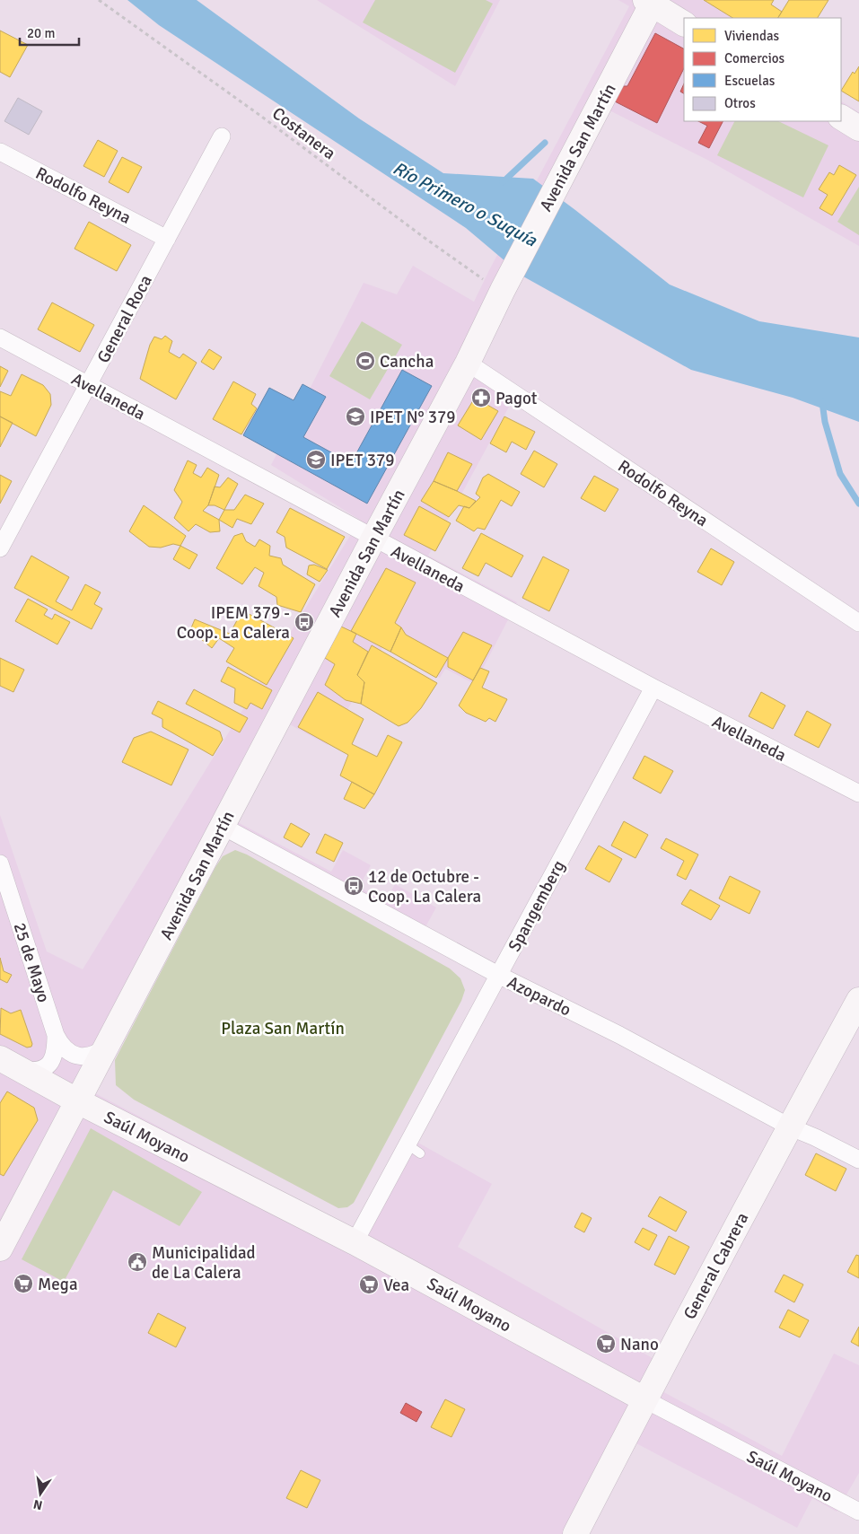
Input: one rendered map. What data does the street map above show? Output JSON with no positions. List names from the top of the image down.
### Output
{
  "streets": {
    "street": [
      "Avenida San Martín",
      "Rodolfo Reyna",
      "General Roca",
      "Avellaneda",
      "Spangemberg",
      "25 de Mayo",
      "Azopardo",
      "Saúl Moyano",
      "General Cabrera"
    ],
    "path": ["Costanera"]
  },
  "crossings": [
    ["Costanera", "Avenida San Martín"],
    ["Avenida San Martín", "Rodolfo Reyna"],
    ["Avenida San Martín", "Avellaneda"],
    ["Avenida San Martín", "25 de Mayo"],
    ["Avenida San Martín", "Azopardo"],
    ["Avenida San Martín", "Saúl Moyano"],
    ["Rodolfo Reyna", "General Roca"],
    ["General Roca", "Avellaneda"],
    ["Avellaneda", "Spangemberg"],
    ["Spangemberg", "Azopardo"],
    ["Spangemberg", "Saúl Moyano"],
    ["25 de Mayo", "Saúl Moyano"],
    ["Azopardo", "General Cabrera"],
    ["Saúl Moyano", "General Cabrera"]
  ],
  "water": ["Río Primero o Suquía"],
  "parks": ["Plaza San Martín"],
  "places": {
    "sports": ["Cancha"],
    "pharmacy": ["Pagot"],
    "school or university": ["IPET N° 379", "IPET 379"],
    "bus stop": ["IPEM 379 - Coop. La Calera", "12 de Octubre - Coop. La Calera"],
    "public building": ["Municipalidad de La Calera"],
    "supermarket": ["Mega", "Vea", "Nano"]
  },
  "legend": [
    "Viviendas",
    "Comercios",
    "Escuelas",
    "Otros"
  ],
  "scale_bar": "20 m",
  "north": "bottom"
}
